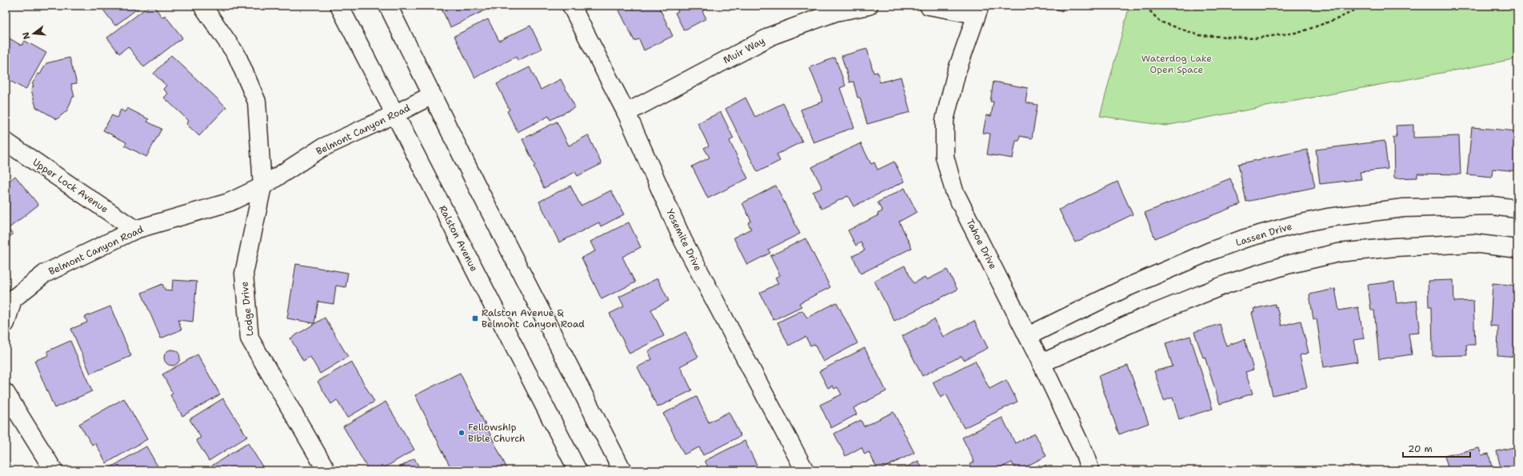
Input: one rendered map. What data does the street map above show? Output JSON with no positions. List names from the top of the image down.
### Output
{
  "streets": {
    "street": [
      "Muir Way",
      "Belmont Canyon Road",
      "Upper Lock Avenue",
      "Lassen Drive",
      "Ralston Avenue",
      "Yosemite Drive",
      "Tahoe Drive",
      "Lodge Drive"
    ]
  },
  "crossings": [
    ["Muir Way", "Yosemite Drive"],
    ["Belmont Canyon Road", "Upper Lock Avenue"],
    ["Belmont Canyon Road", "Ralston Avenue"],
    ["Belmont Canyon Road", "Lodge Drive"],
    ["Lassen Drive", "Tahoe Drive"]
  ],
  "parks": ["Waterdog Lake Open Space"],
  "places": {
    "transit": ["Ralston Avenue & Belmont Canyon Road"],
    "other": ["Fellowship Bible Church"]
  },
  "scale_bar": "20 m",
  "north": "left"
}
